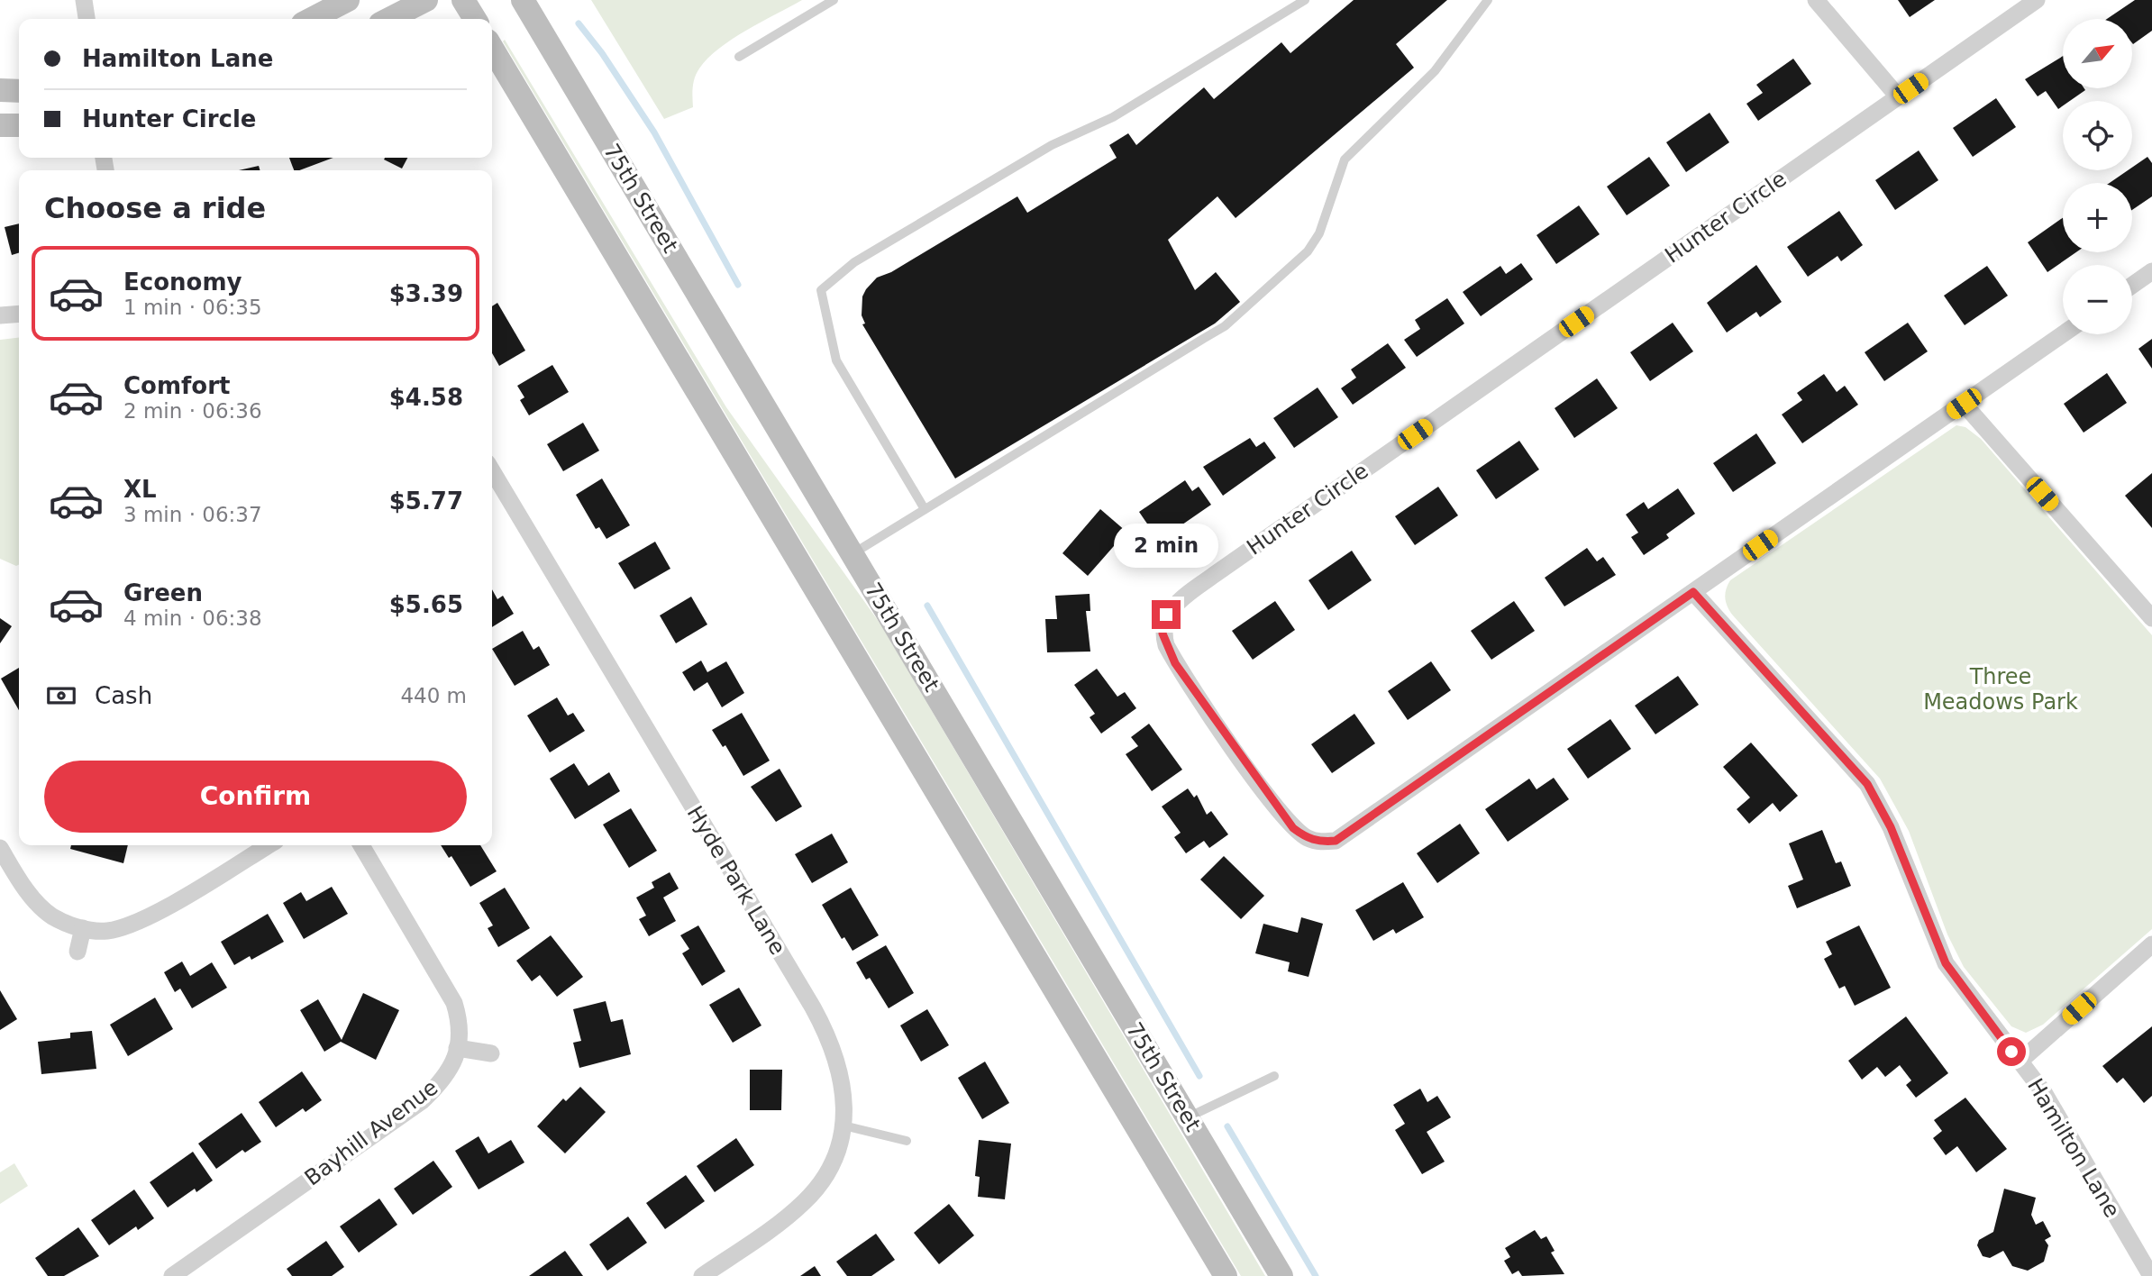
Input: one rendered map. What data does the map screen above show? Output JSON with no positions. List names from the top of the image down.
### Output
{
  "streets": {
    "main road": ["75th Street"],
    "street": [
      "Hunter Circle",
      "Hyde Park Lane",
      "Bayhill Avenue",
      "Hamilton Lane"
    ]
  },
  "crossings": [
    ["Hunter Circle", "Hamilton Lane"]
  ],
  "parks": ["Three Meadows Park"],
  "north": "top right",
  "page": {
    "map_buttons": ["+", "−"],
    "banner": ["Hamilton Lane", "Hunter Circle"],
    "heading": "Choose a ride",
    "list": [
      {
        "name": "Economy",
        "note": "1 min · 06:35",
        "value": "$3.39"
      },
      {
        "name": "Comfort",
        "note": "2 min · 06:36",
        "value": "$4.58"
      },
      {
        "name": "XL",
        "note": "3 min · 06:37",
        "value": "$5.77"
      },
      {
        "name": "Green",
        "note": "4 min · 06:38",
        "value": "$5.65"
      }
    ],
    "bubble": "2 min",
    "pay": ["Cash", "440 m"],
    "buttons": "Confirm"
  }
}
